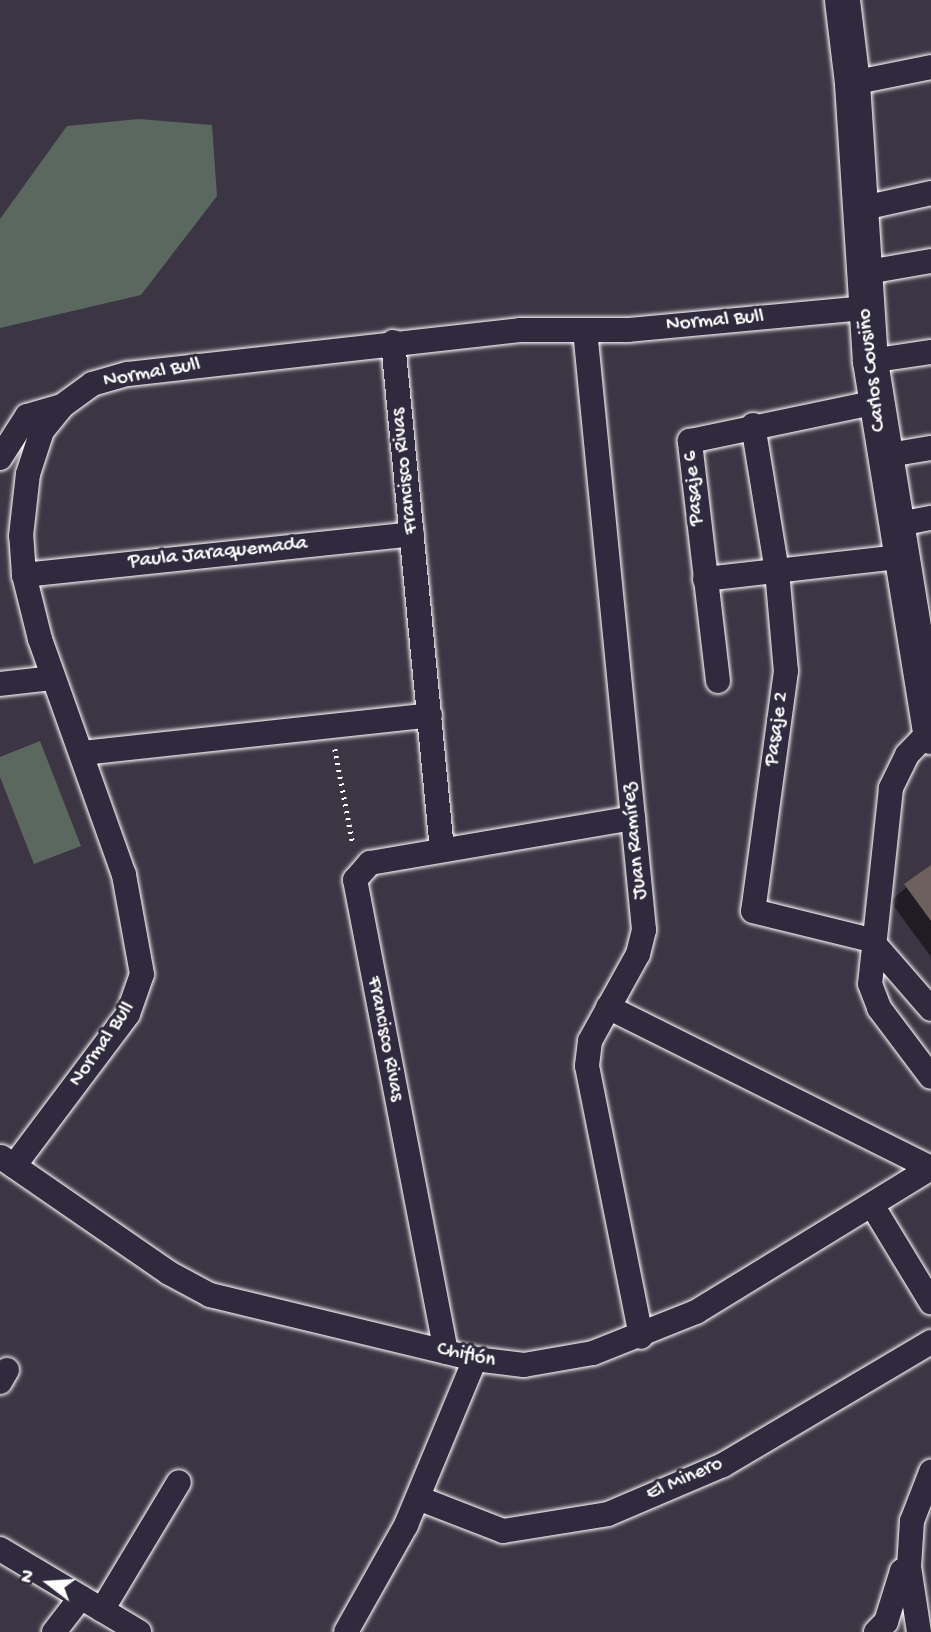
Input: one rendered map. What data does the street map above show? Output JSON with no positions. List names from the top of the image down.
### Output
{
  "streets": {
    "main road": ["Carlos Cousiño"],
    "street": [
      "Normal Bull",
      "Francisco Rivas",
      "Pasaje 6",
      "Paula Jaraquemada",
      "Pasaje 2",
      "Juan Ramírez",
      "Chiflón",
      "El Minero"
    ]
  },
  "crossings": [
    ["Normal Bull", "Carlos Cousiño"],
    ["Normal Bull", "Francisco Rivas"],
    ["Normal Bull", "Paula Jaraquemada"],
    ["Normal Bull", "Juan Ramírez"],
    ["Normal Bull", "Chiflón"],
    ["Carlos Cousiño", "Pasaje 6"],
    ["Francisco Rivas", "Paula Jaraquemada"],
    ["Francisco Rivas", "Chiflón"],
    ["Pasaje 6", "Pasaje 2"],
    ["Juan Ramírez", "Chiflón"]
  ],
  "north": "left"
}
